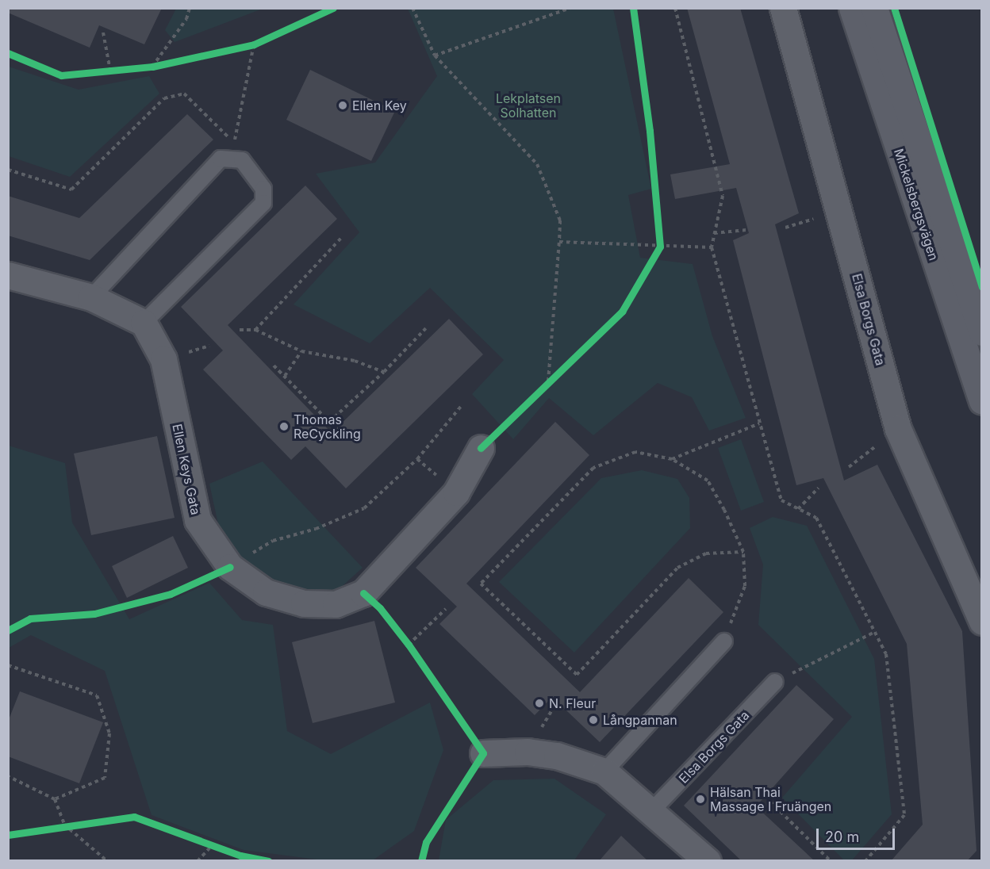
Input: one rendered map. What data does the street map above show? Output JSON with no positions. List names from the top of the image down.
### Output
{
  "streets": {
    "main road": ["Mickelsbergsvägen"],
    "street": ["Elsa Borgs Gata", "Ellen Keys Gata"]
  },
  "parks": ["Lekplatsen Solhatten"],
  "places": [
    "Ellen Key",
    "Thomas ReCyckling",
    "N. Fleur",
    "Långpannan",
    "Hälsan Thai Massage I Fruängen"
  ],
  "scale_bar": "20 m"
}
